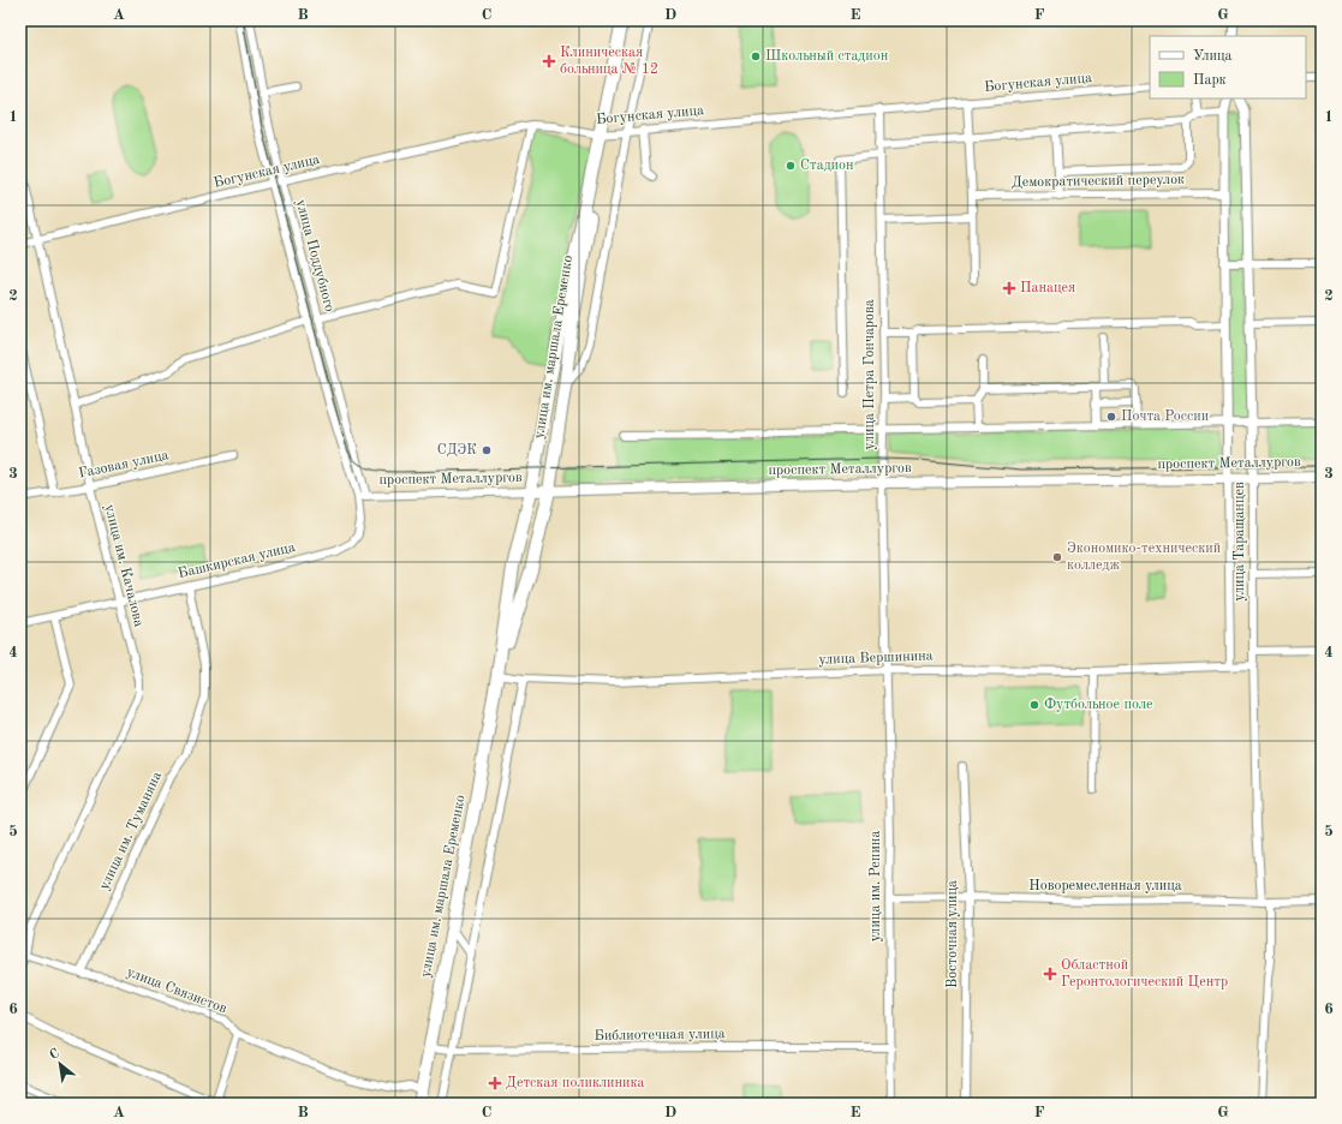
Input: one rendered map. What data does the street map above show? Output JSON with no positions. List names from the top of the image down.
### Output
{
  "streets": {
    "highway": ["улица им. маршала Еременко"],
    "main road": ["проспект Металлургов"],
    "street": [
      "Богунская улица",
      "Демократический переулок",
      "улица Поддубного",
      "улица Петра Гончарова",
      "Газовая улица",
      "улица Таращанцев",
      "Башкирская улица",
      "улица им. Качалова",
      "улица Вершинина",
      "улица им. Туманяна",
      "улица им. Репина",
      "Новоремесленная улица",
      "Восточная улица",
      "улица Связистов",
      "Библиотечная улица"
    ]
  },
  "crossings": [
    ["Богунская улица", "улица Поддубного"],
    ["Богунская улица", "улица им. маршала Еременко"],
    ["Богунская улица", "улица Петра Гончарова"],
    ["Богунская улица", "улица им. Качалова"],
    ["Демократический переулок", "улица Таращанцев"],
    ["улица Поддубного", "проспект Металлургов"],
    ["улица Поддубного", "Башкирская улица"],
    ["улица им. маршала Еременко", "проспект Металлургов"],
    ["улица им. маршала Еременко", "улица Вершинина"],
    ["улица им. маршала Еременко", "улица Связистов"],
    ["улица им. маршала Еременко", "Библиотечная улица"],
    ["улица Петра Гончарова", "проспект Металлургов"],
    ["улица Петра Гончарова", "улица Вершинина"],
    ["улица Петра Гончарова", "улица им. Репина"],
    ["проспект Металлургов", "улица Таращанцев"],
    ["проспект Металлургов", "Башкирская улица"],
    ["Газовая улица", "улица им. Качалова"],
    ["улица Таращанцев", "улица Вершинина"],
    ["улица Таращанцев", "Новоремесленная улица"],
    ["Башкирская улица", "улица им. Качалова"],
    ["Башкирская улица", "улица им. Туманяна"],
    ["улица им. Качалова", "улица Связистов"],
    ["улица Вершинина", "улица им. Репина"],
    ["улица им. Туманяна", "улица Связистов"],
    ["улица им. Репина", "Новоремесленная улица"],
    ["улица им. Репина", "Библиотечная улица"],
    ["Новоремесленная улица", "Восточная улица"]
  ],
  "places": {
    "other": [
      "Школьный стадион",
      "Стадион",
      "Почта России",
      "СДЭК",
      "Экономико-технический колледж",
      "Футбольное поле"
    ],
    "health": [
      "Клиническая больница № 12",
      "Панацея",
      "Областной Геронтологический Центр",
      "Детская поликлиника"
    ]
  },
  "legend": ["Улица", "Парк"],
  "north": "top left",
  "grid": {
    "columns": [
      "A",
      "B",
      "C",
      "D",
      "E",
      "F",
      "G"
    ],
    "rows": [
      "1",
      "2",
      "3",
      "4",
      "5",
      "6"
    ]
  }
}
